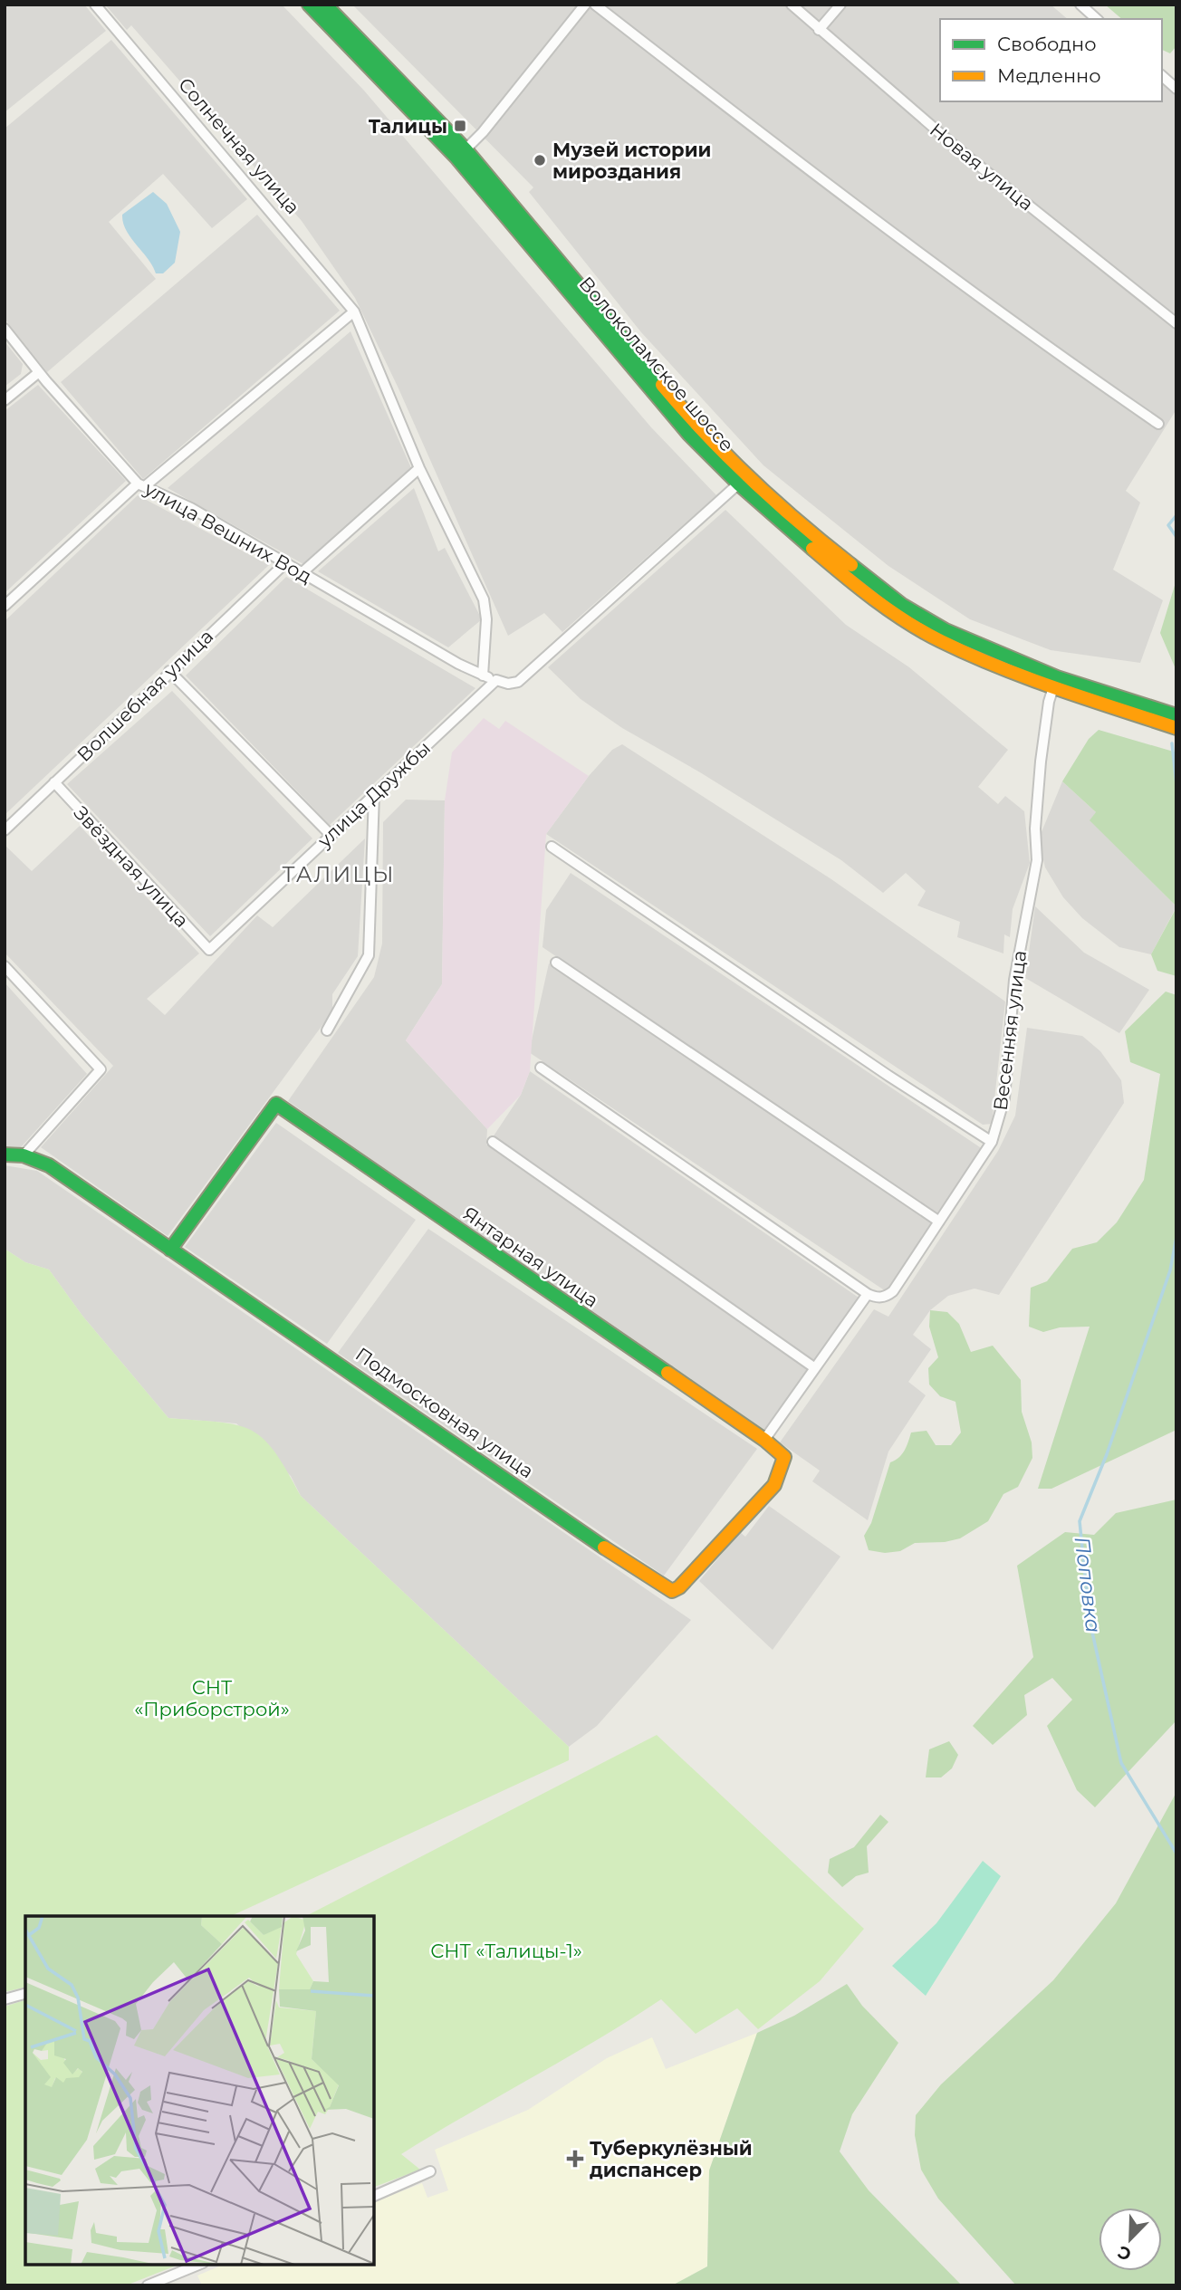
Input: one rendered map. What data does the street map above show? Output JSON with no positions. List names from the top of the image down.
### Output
{
  "streets": {
    "main road": ["Волоколамское шоссе", "Янтарная улица", "Подмосковная улица"],
    "street": [
      "Солнечная улица",
      "Новая улица",
      "улица Вешних Вод",
      "Волшебная улица",
      "улица Дружбы",
      "Звёздная улица",
      "Весенняя улица"
    ]
  },
  "crossings": [
    ["Солнечная улица", "улица Вешних Вод"],
    ["Волоколамское шоссе", "Весенняя улица"],
    ["улица Вешних Вод", "Волшебная улица"],
    ["улица Вешних Вод", "улица Дружбы"],
    ["Волшебная улица", "Звёздная улица"],
    ["улица Дружбы", "Звёздная улица"],
    ["Янтарная улица", "Подмосковная улица"]
  ],
  "districts": ["ТАЛИЦЫ"],
  "water": ["Поповка"],
  "parks": ["СНТ «Приборстрой»", "СНТ «Талицы-1»"],
  "places": {
    "transit": ["Талицы"],
    "other": ["Музей истории мироздания"],
    "health": ["Туберкулёзный диспансер"]
  },
  "legend": ["Свободно", "Медленно"],
  "north": "bottom left"
}
